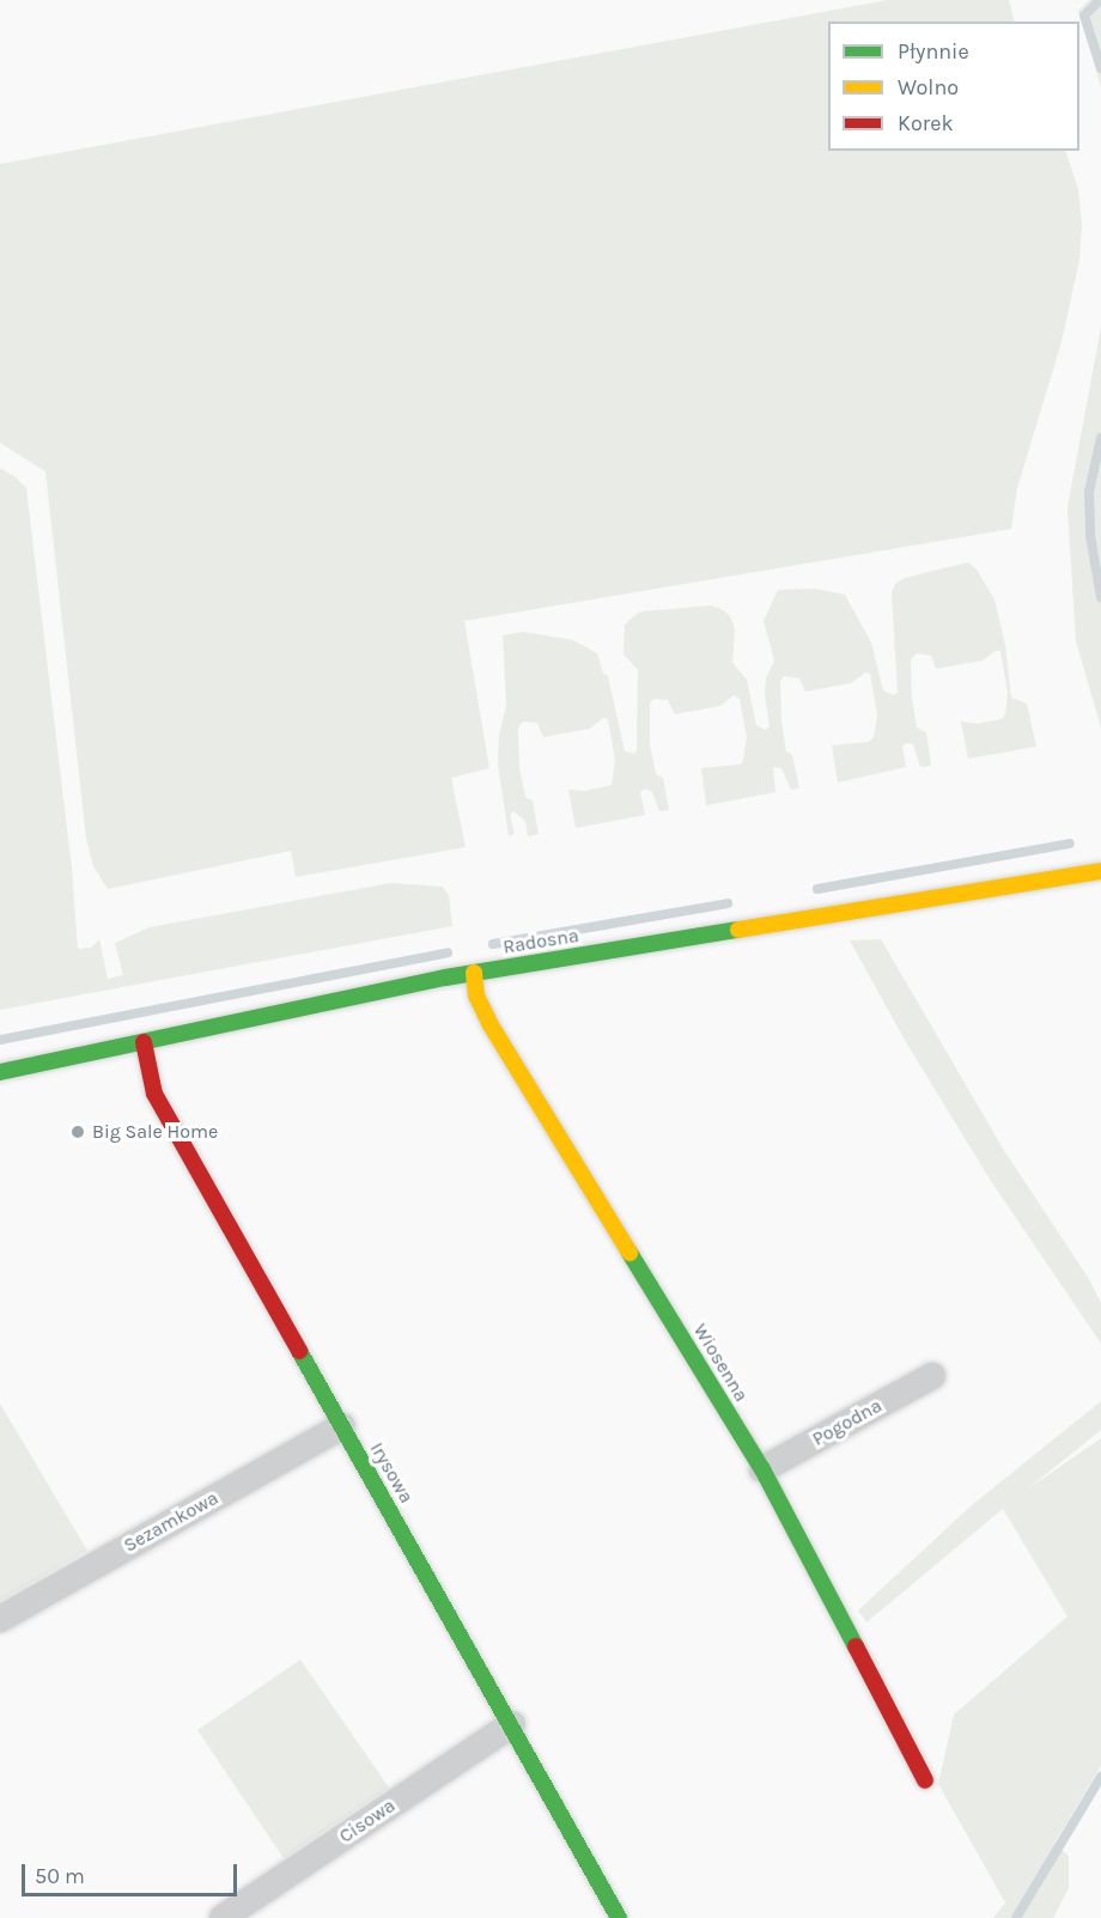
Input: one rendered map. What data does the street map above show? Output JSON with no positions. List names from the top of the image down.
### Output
{
  "streets": {
    "street": [
      "Radosna",
      "Wiosenna",
      "Pogodna",
      "Irysowa",
      "Sezamkowa",
      "Cisowa"
    ]
  },
  "crossings": [
    ["Radosna", "Wiosenna"],
    ["Radosna", "Irysowa"],
    ["Wiosenna", "Pogodna"],
    ["Irysowa", "Sezamkowa"],
    ["Irysowa", "Cisowa"]
  ],
  "places": ["Big Sale Home"],
  "legend": ["Płynnie", "Wolno", "Korek"],
  "scale_bar": "50 m"
}
